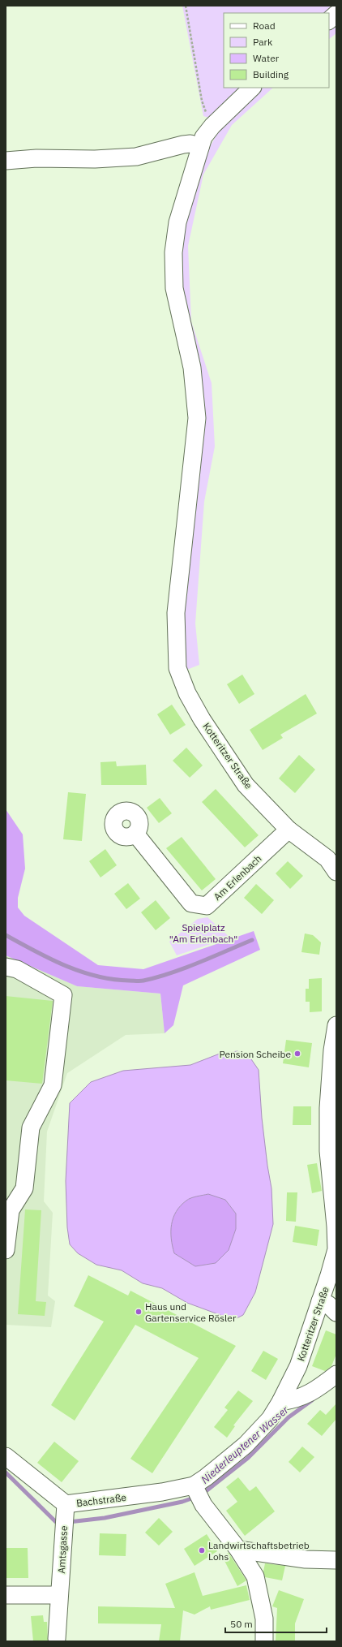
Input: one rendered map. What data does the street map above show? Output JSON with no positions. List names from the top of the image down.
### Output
{
  "streets": {
    "street": [
      "Kotteritzer Straße",
      "Am Erlenbach",
      "Bachstraße",
      "Amtsgasse"
    ]
  },
  "crossings": [
    ["Kotteritzer Straße", "Am Erlenbach"],
    ["Kotteritzer Straße", "Bachstraße"],
    ["Bachstraße", "Amtsgasse"]
  ],
  "water": ["Niederleuptener Wasser"],
  "parks": ["Spielplatz \"Am Erlenbach\""],
  "places": ["Pension Scheibe", "Haus und Gartenservice Rösler", "Landwirtschaftsbetrieb Lohs"],
  "legend": [
    "Road",
    "Park",
    "Water",
    "Building"
  ],
  "scale_bar": "50 m"
}
